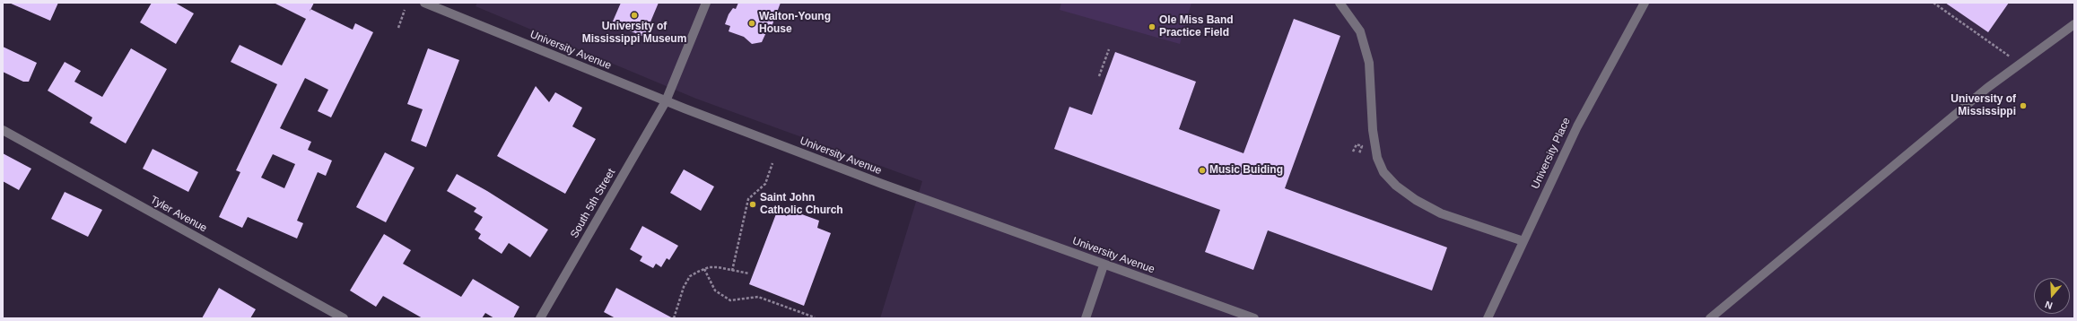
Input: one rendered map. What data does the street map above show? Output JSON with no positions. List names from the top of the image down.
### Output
{
  "streets": {
    "street": [
      "University Avenue",
      "University Place",
      "South 5th Street",
      "Tyler Avenue"
    ]
  },
  "crossings": [
    ["University Avenue", "South 5th Street"]
  ],
  "places": [
    "University of Mississippi Museum",
    "Walton-Young House",
    "Ole Miss Band Practice Field",
    "University of Mississippi",
    "Music Buiding",
    "Saint John Catholic Church"
  ],
  "north": "bottom"
}
